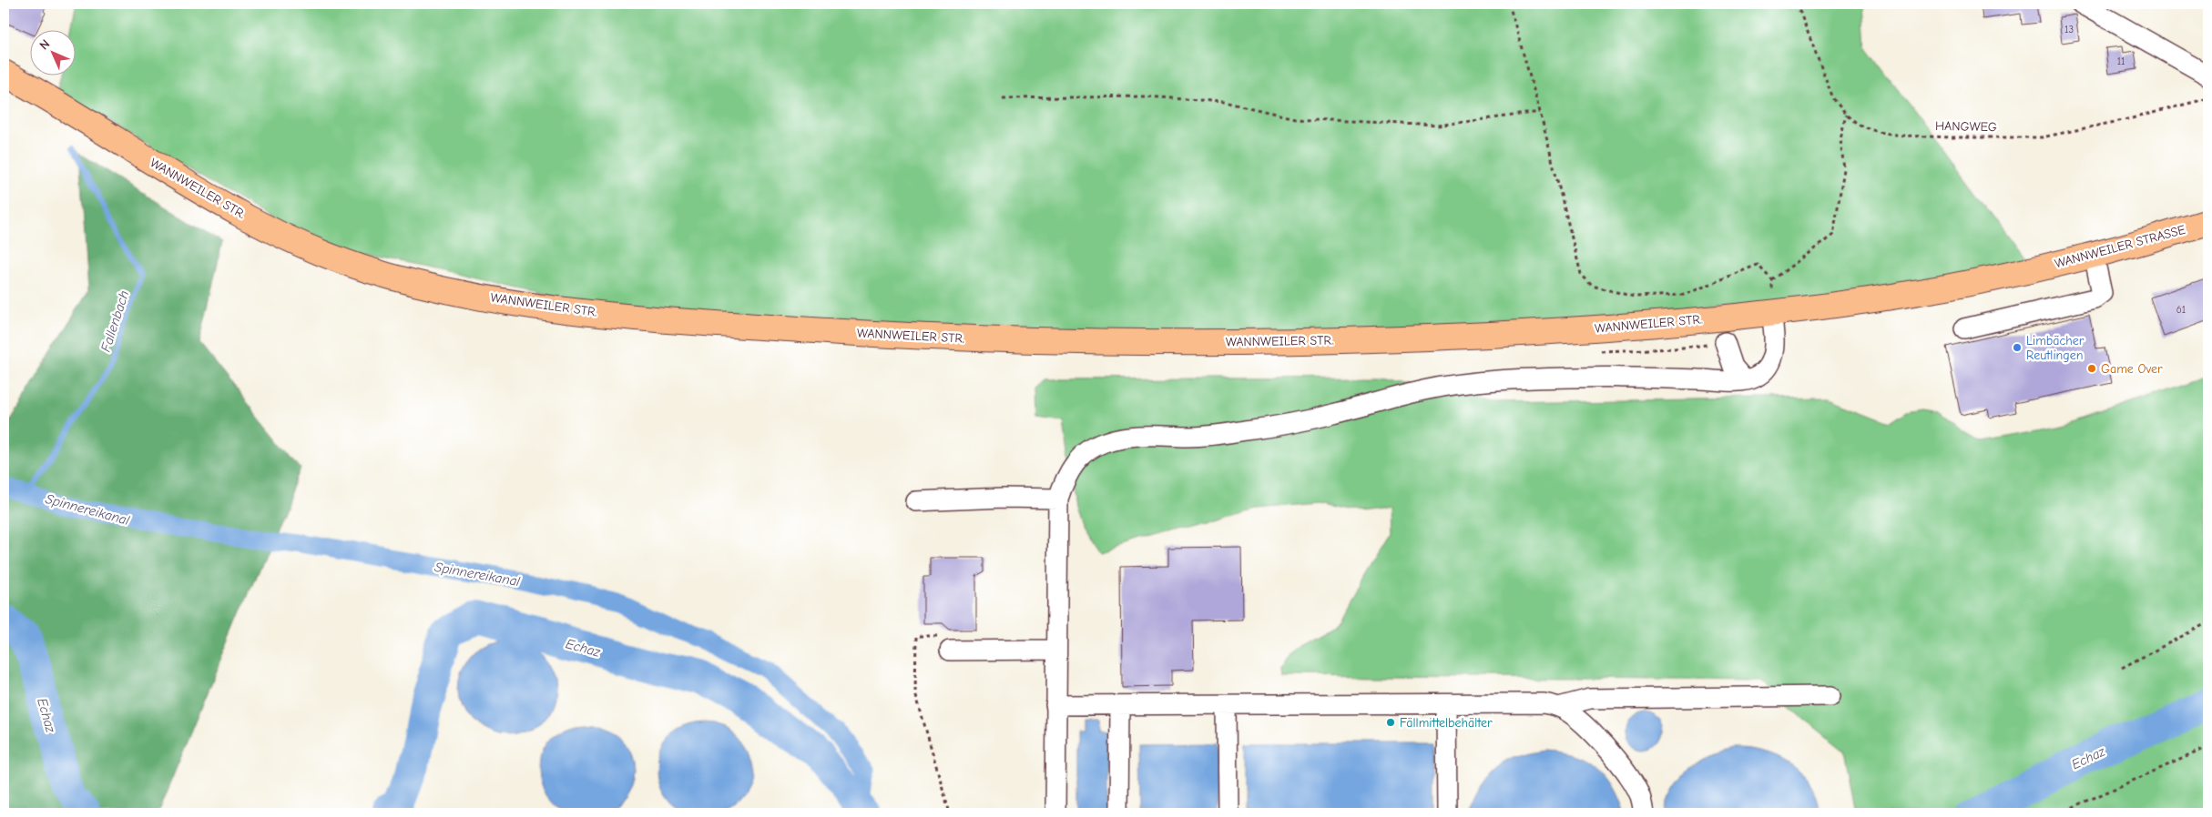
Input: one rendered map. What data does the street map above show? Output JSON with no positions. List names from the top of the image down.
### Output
{
  "streets": {
    "main road": ["WANNWEILER STR.", "WANNWEILER STRASSE"],
    "path": ["HANGWEG"]
  },
  "crossings": [
    ["WANNWEILER STR.", "WANNWEILER STRASSE"]
  ],
  "water": ["Fallenbach", "Spinnereikanal", "Echaz"],
  "places": ["Limbächer Reutlingen", "Game Over", "Fällmittelbehälter"],
  "house_numbers": ["13", "11", "61"],
  "north": "top left"
}
